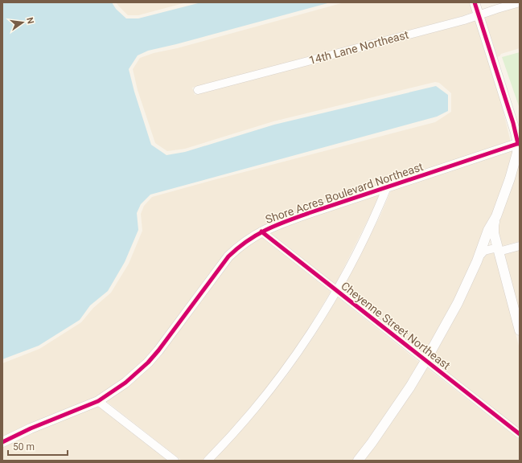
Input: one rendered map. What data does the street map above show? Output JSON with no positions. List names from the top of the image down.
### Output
{
  "streets": {
    "street": ["14th Lane Northeast", "Shore Acres Boulevard Northeast", "Cheyenne Street Northeast"]
  },
  "crossings": [
    ["Shore Acres Boulevard Northeast", "Cheyenne Street Northeast"]
  ],
  "scale_bar": "50 m",
  "north": "right"
}
